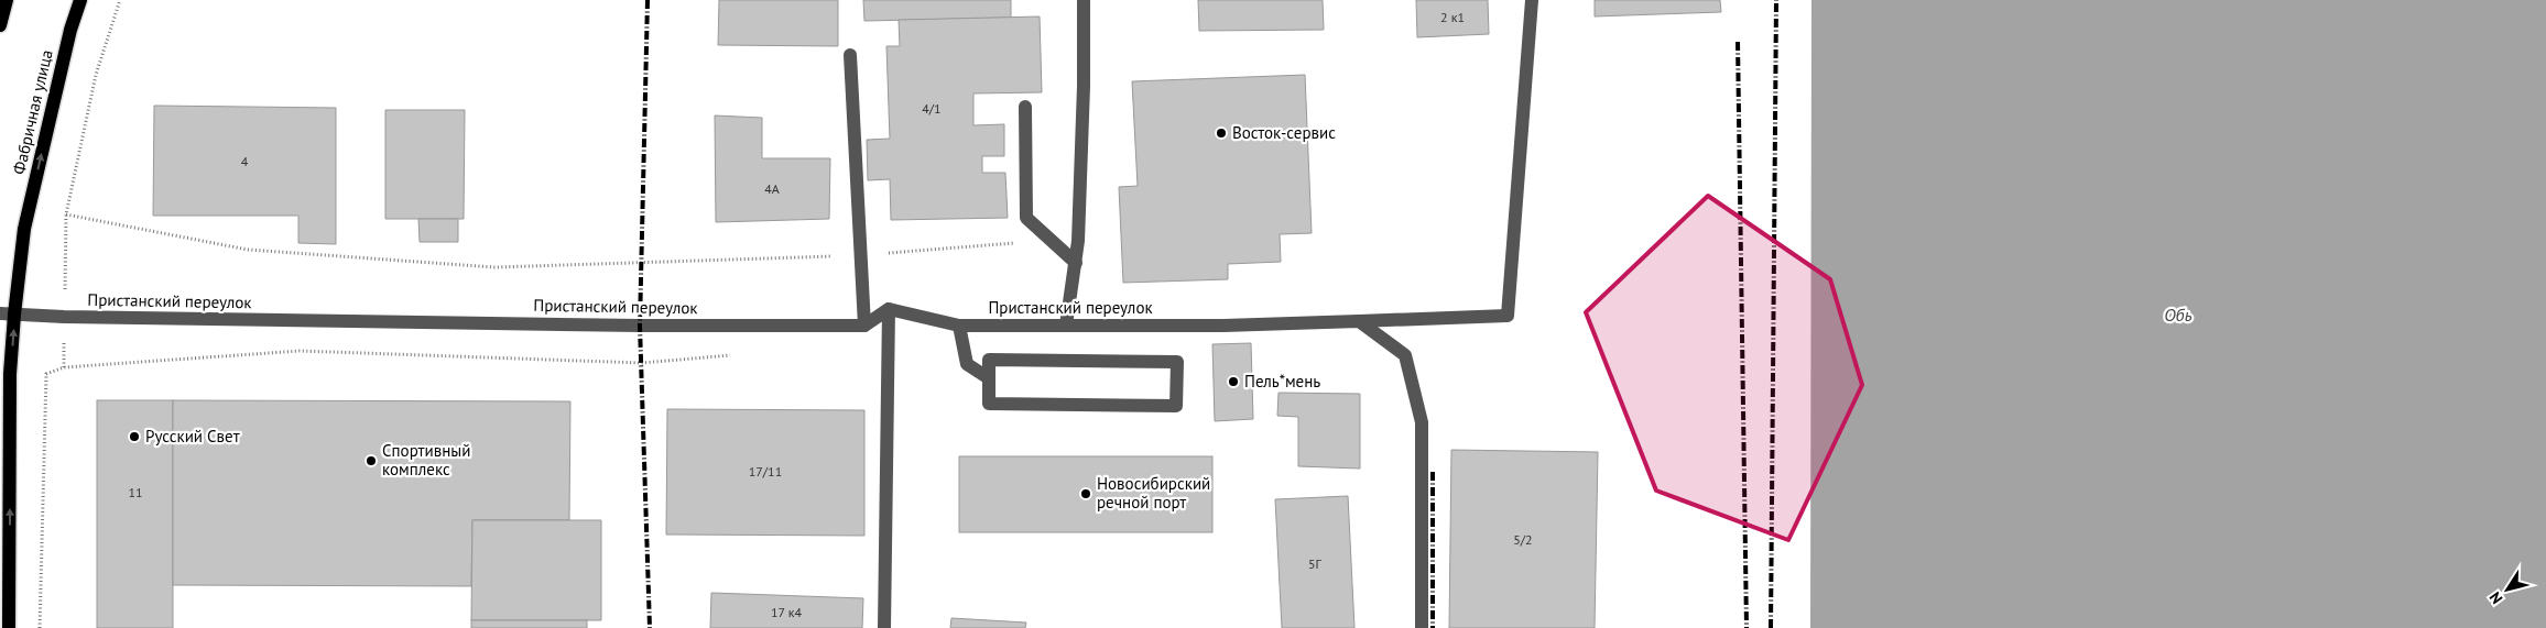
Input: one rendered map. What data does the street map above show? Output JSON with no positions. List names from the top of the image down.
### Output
{
  "streets": {
    "main road": ["Фабричная улица"],
    "street": ["Пристанский переулок"]
  },
  "crossings": [
    ["Фабричная улица", "Пристанский переулок"]
  ],
  "one_way": ["Фабричная улица"],
  "water": ["Обь"],
  "places": [
    "Восток-сервис",
    "Пель*мень",
    "Русский Свет",
    "Спортивный комплекс",
    "Новосибирский речной порт"
  ],
  "house_numbers": [
    "2 к1",
    "4/1",
    "4",
    "4А",
    "17/11",
    "11",
    "5/2",
    "5Г",
    "17 к4"
  ],
  "north": "bottom left"
}
